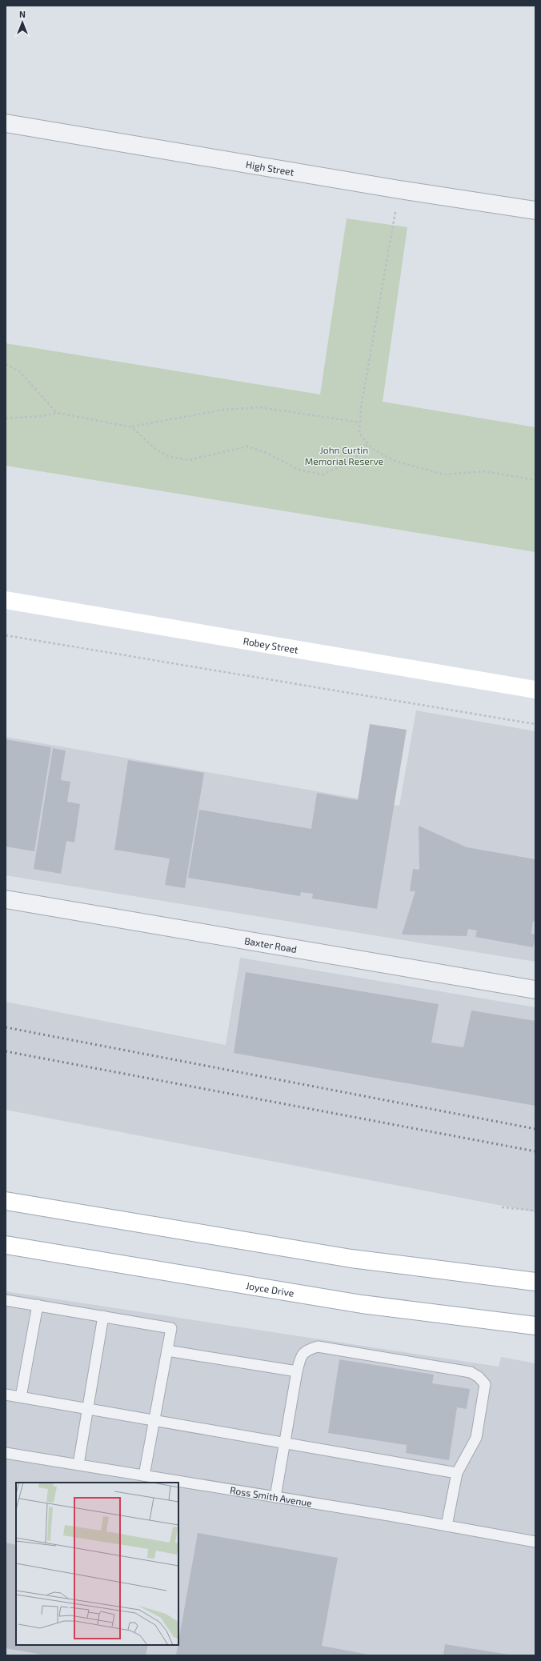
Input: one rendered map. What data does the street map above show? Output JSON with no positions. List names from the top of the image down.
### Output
{
  "streets": {
    "main road": ["Robey Street", "Joyce Drive"],
    "street": ["High Street", "Baxter Road"],
    "lane": ["Ross Smith Avenue"]
  },
  "parks": ["John Curtin Memorial Reserve"],
  "north": "top"
}
